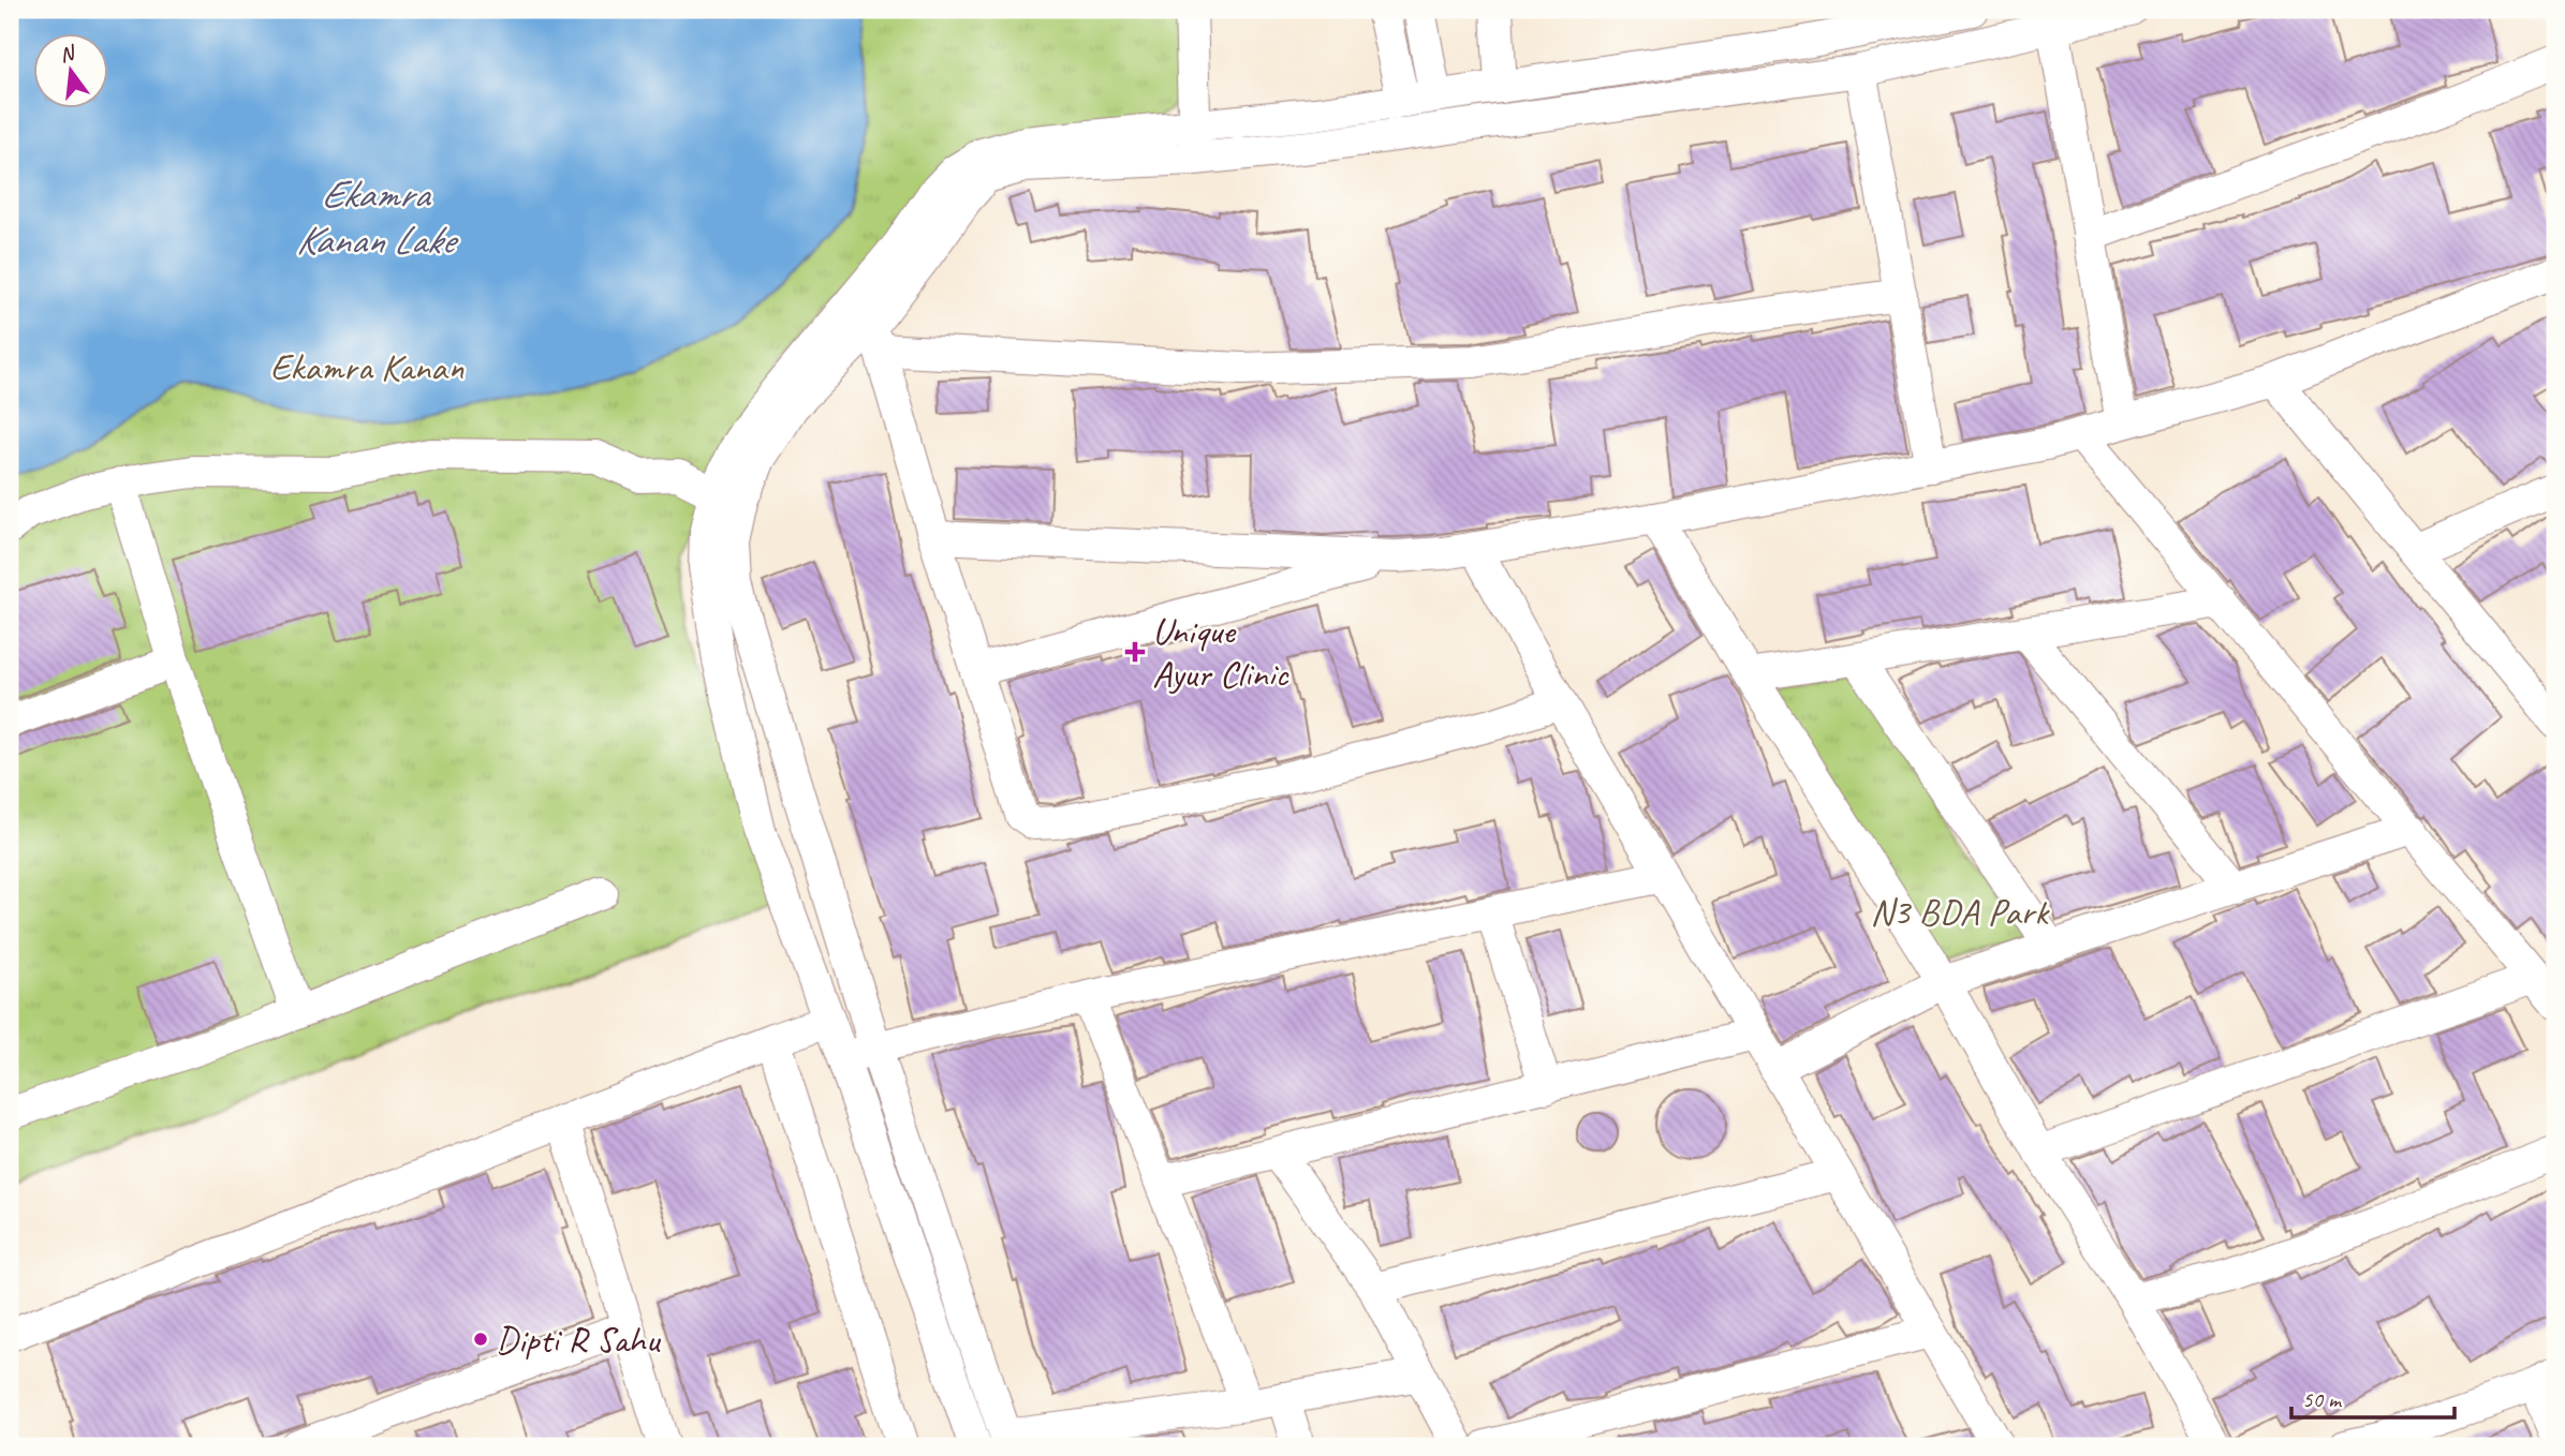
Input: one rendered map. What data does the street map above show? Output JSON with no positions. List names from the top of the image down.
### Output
{
  "water": ["Ekamra Kanan Lake"],
  "parks": ["Ekamra Kanan", "N3 BDA Park"],
  "places": {
    "health": ["Unique Ayur Clinic"],
    "other": ["Dipti R Sahu"]
  },
  "scale_bar": "50 m",
  "north": "top"
}
